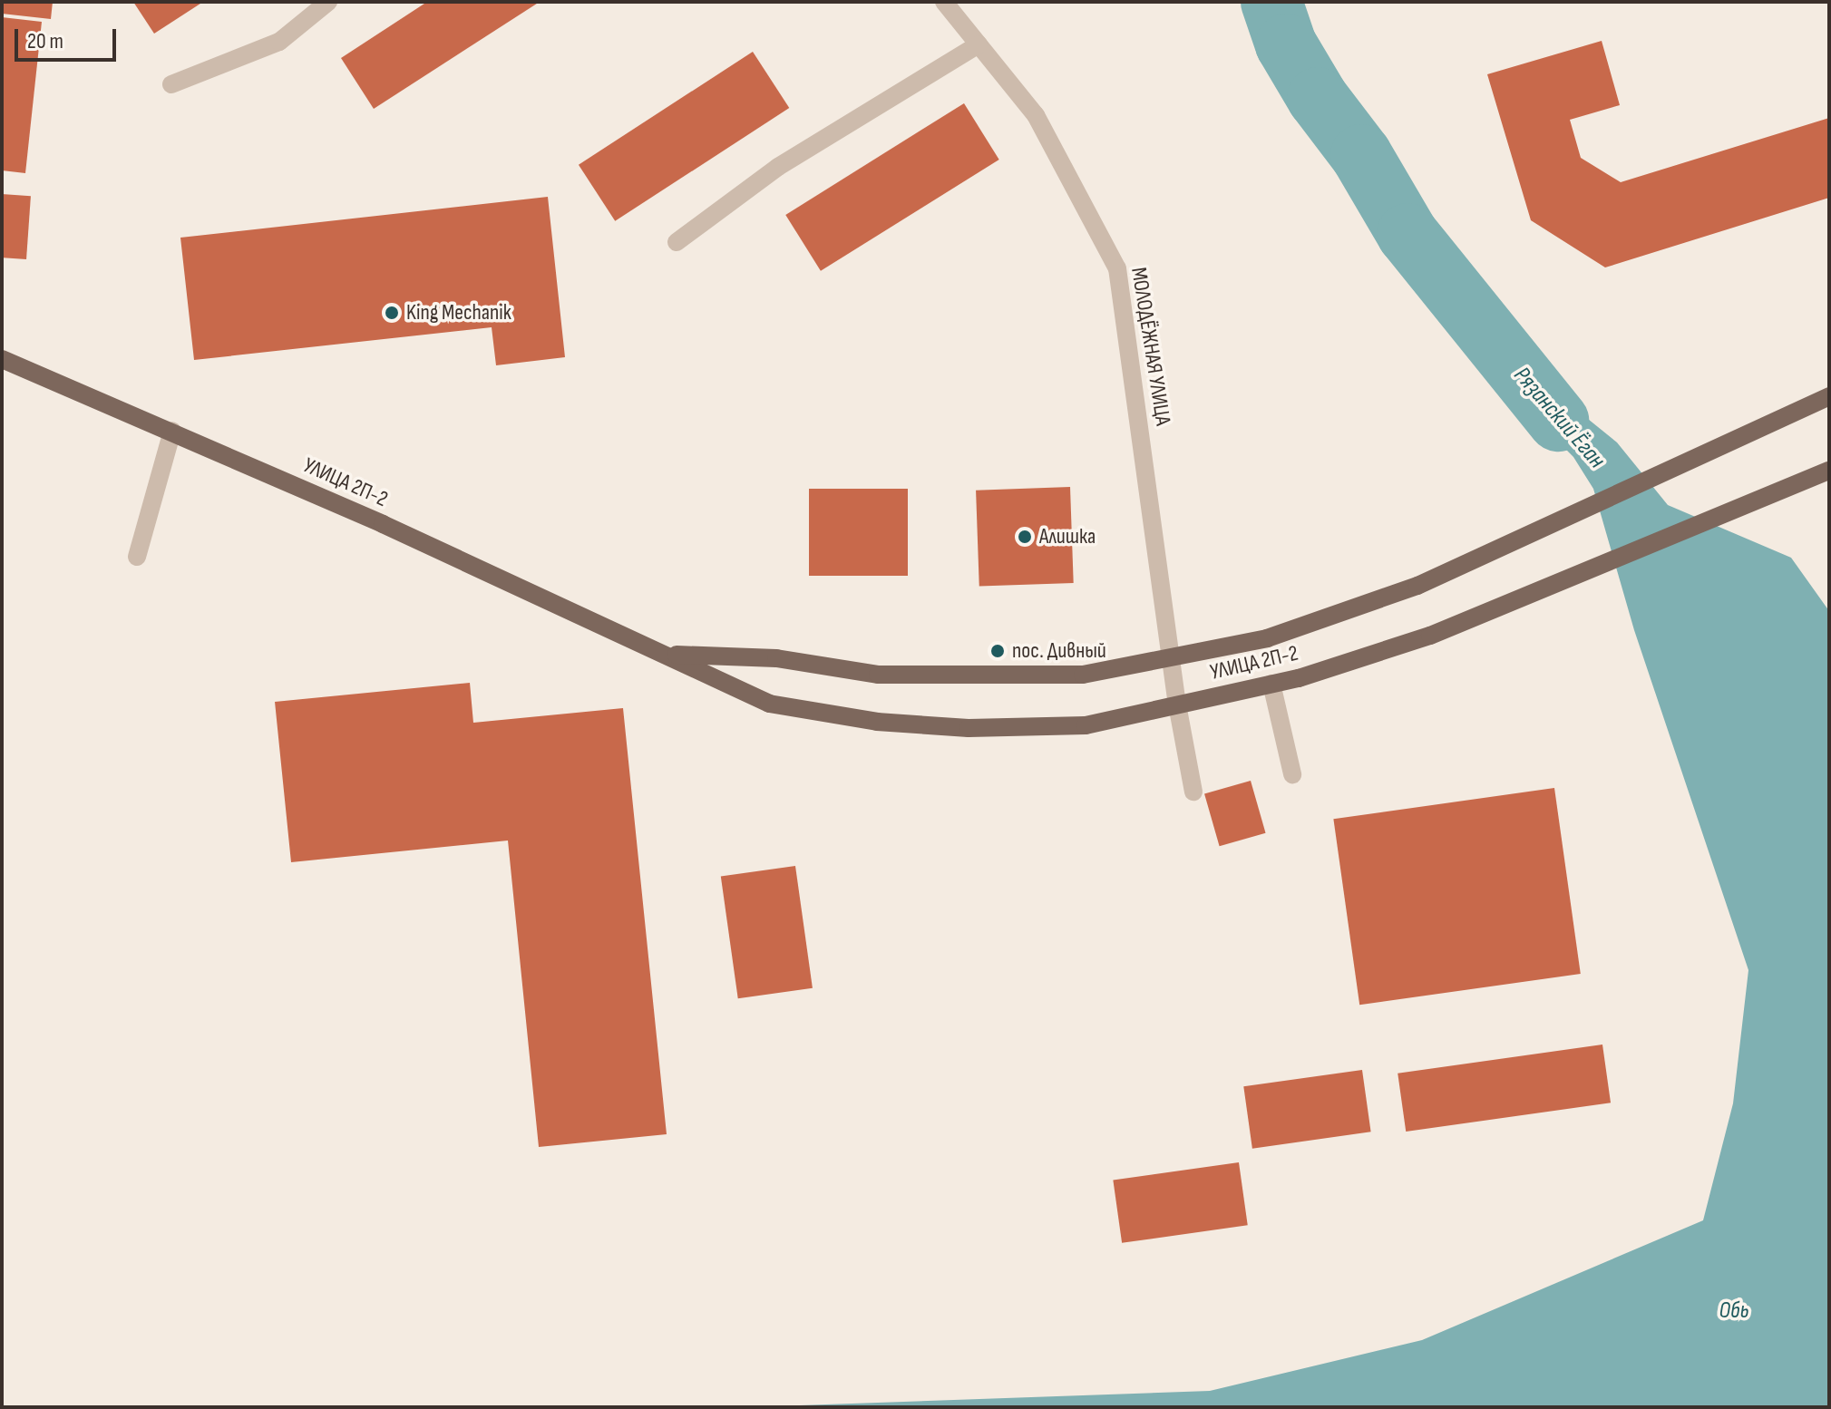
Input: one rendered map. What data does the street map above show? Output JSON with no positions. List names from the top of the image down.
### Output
{
  "streets": {
    "main road": ["УЛИЦА 2П-2"],
    "street": ["МОЛОДЁЖНАЯ УЛИЦА"]
  },
  "crossings": [
    ["МОЛОДЁЖНАЯ УЛИЦА", "УЛИЦА 2П-2"]
  ],
  "water": ["Рязанский Ёган", "Обь"],
  "places": ["King Mechanik", "Алишка", "пос. Дивный"],
  "scale_bar": "20 m"
}
